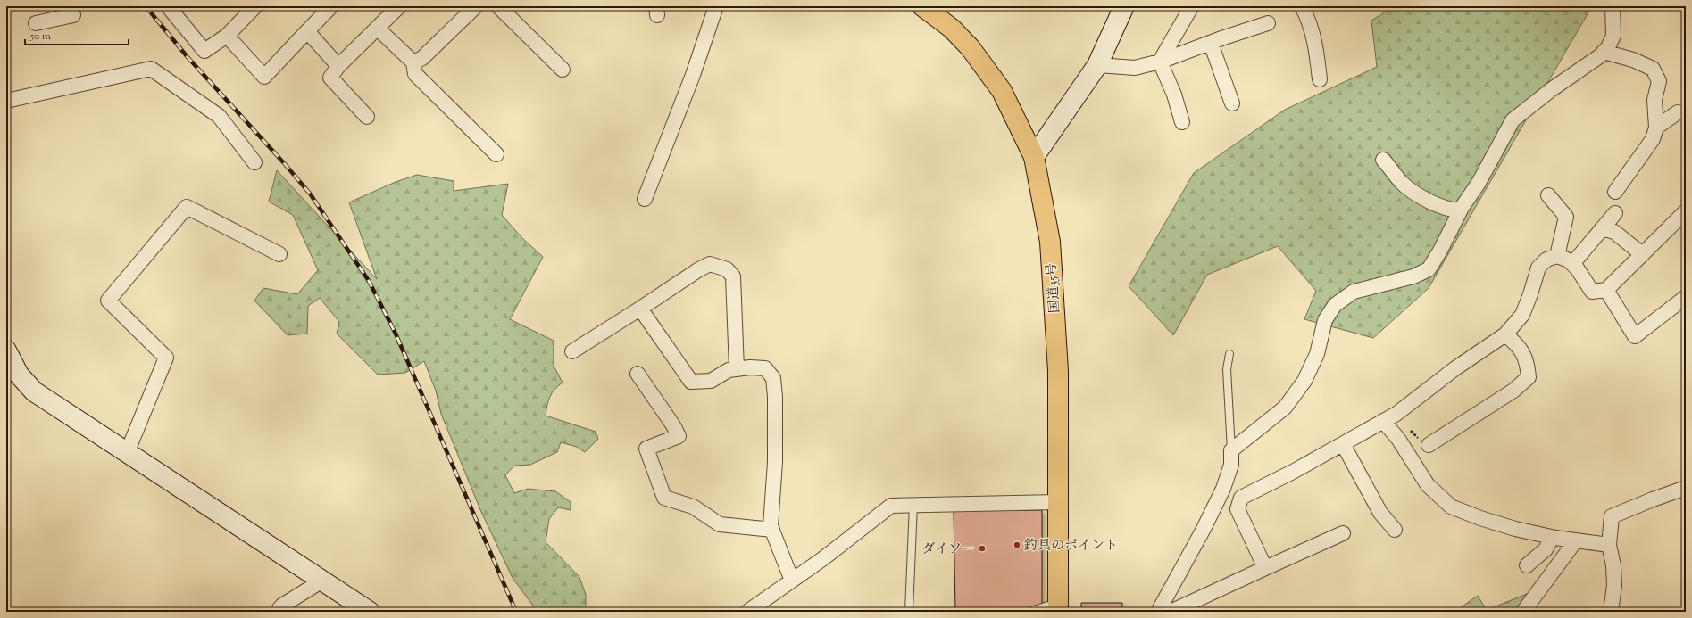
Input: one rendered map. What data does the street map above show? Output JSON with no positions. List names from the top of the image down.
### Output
{
  "streets": {
    "highway": ["国道35号"]
  },
  "places": ["釣具のポイント", "ダイソー"],
  "scale_bar": "50 m"
}
